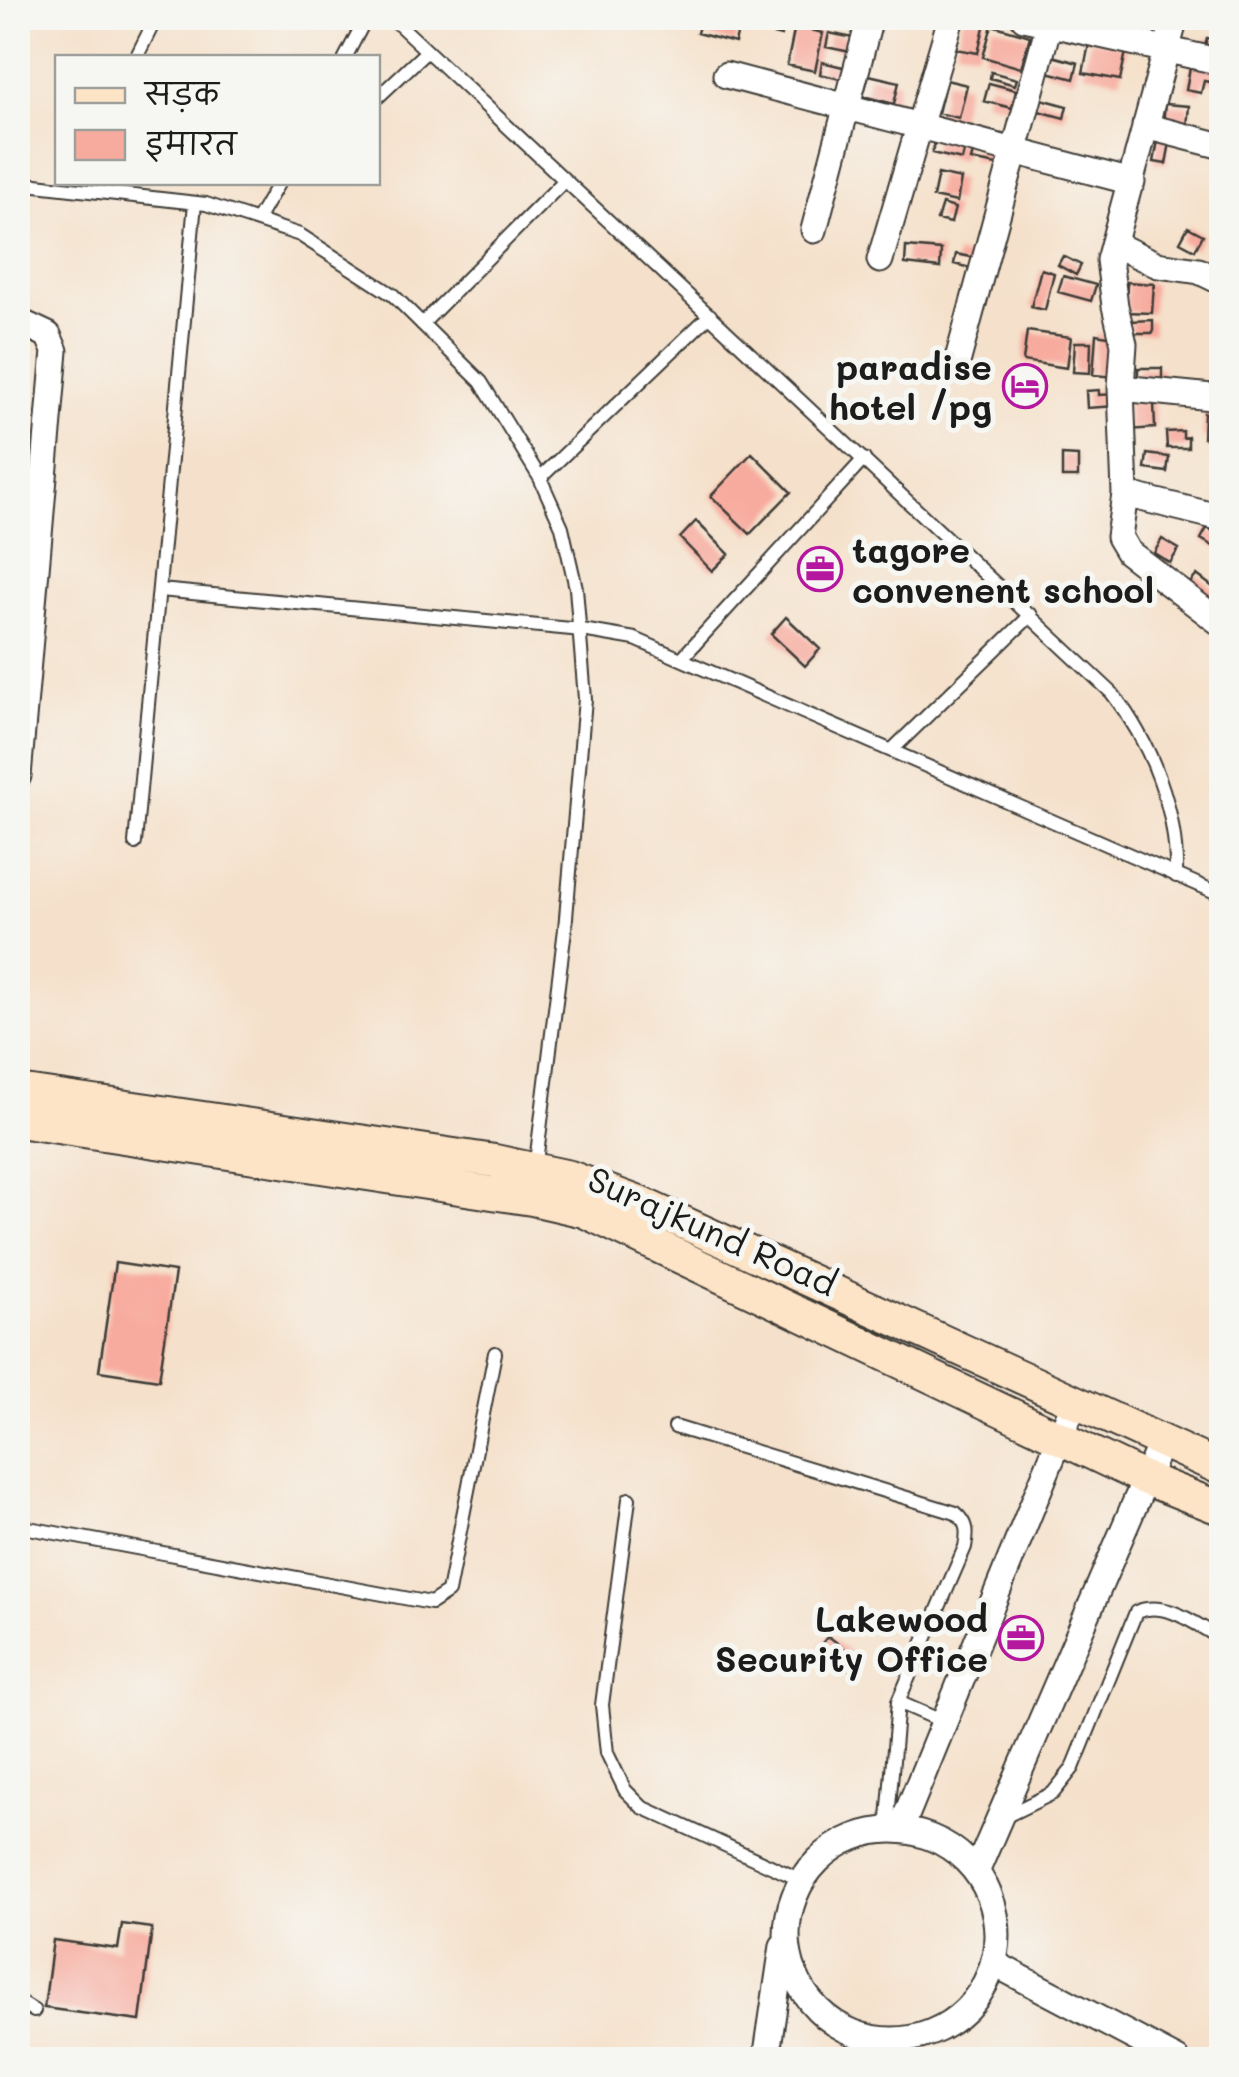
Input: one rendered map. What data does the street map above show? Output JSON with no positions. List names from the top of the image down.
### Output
{
  "streets": {
    "main road": ["Surajkund Road"]
  },
  "places": {
    "hotel": ["paradise hotel /pg"],
    "office": ["tagore convenent school", "Lakewood Security Office"]
  },
  "legend": ["सड़क", "इमारत"]
}
